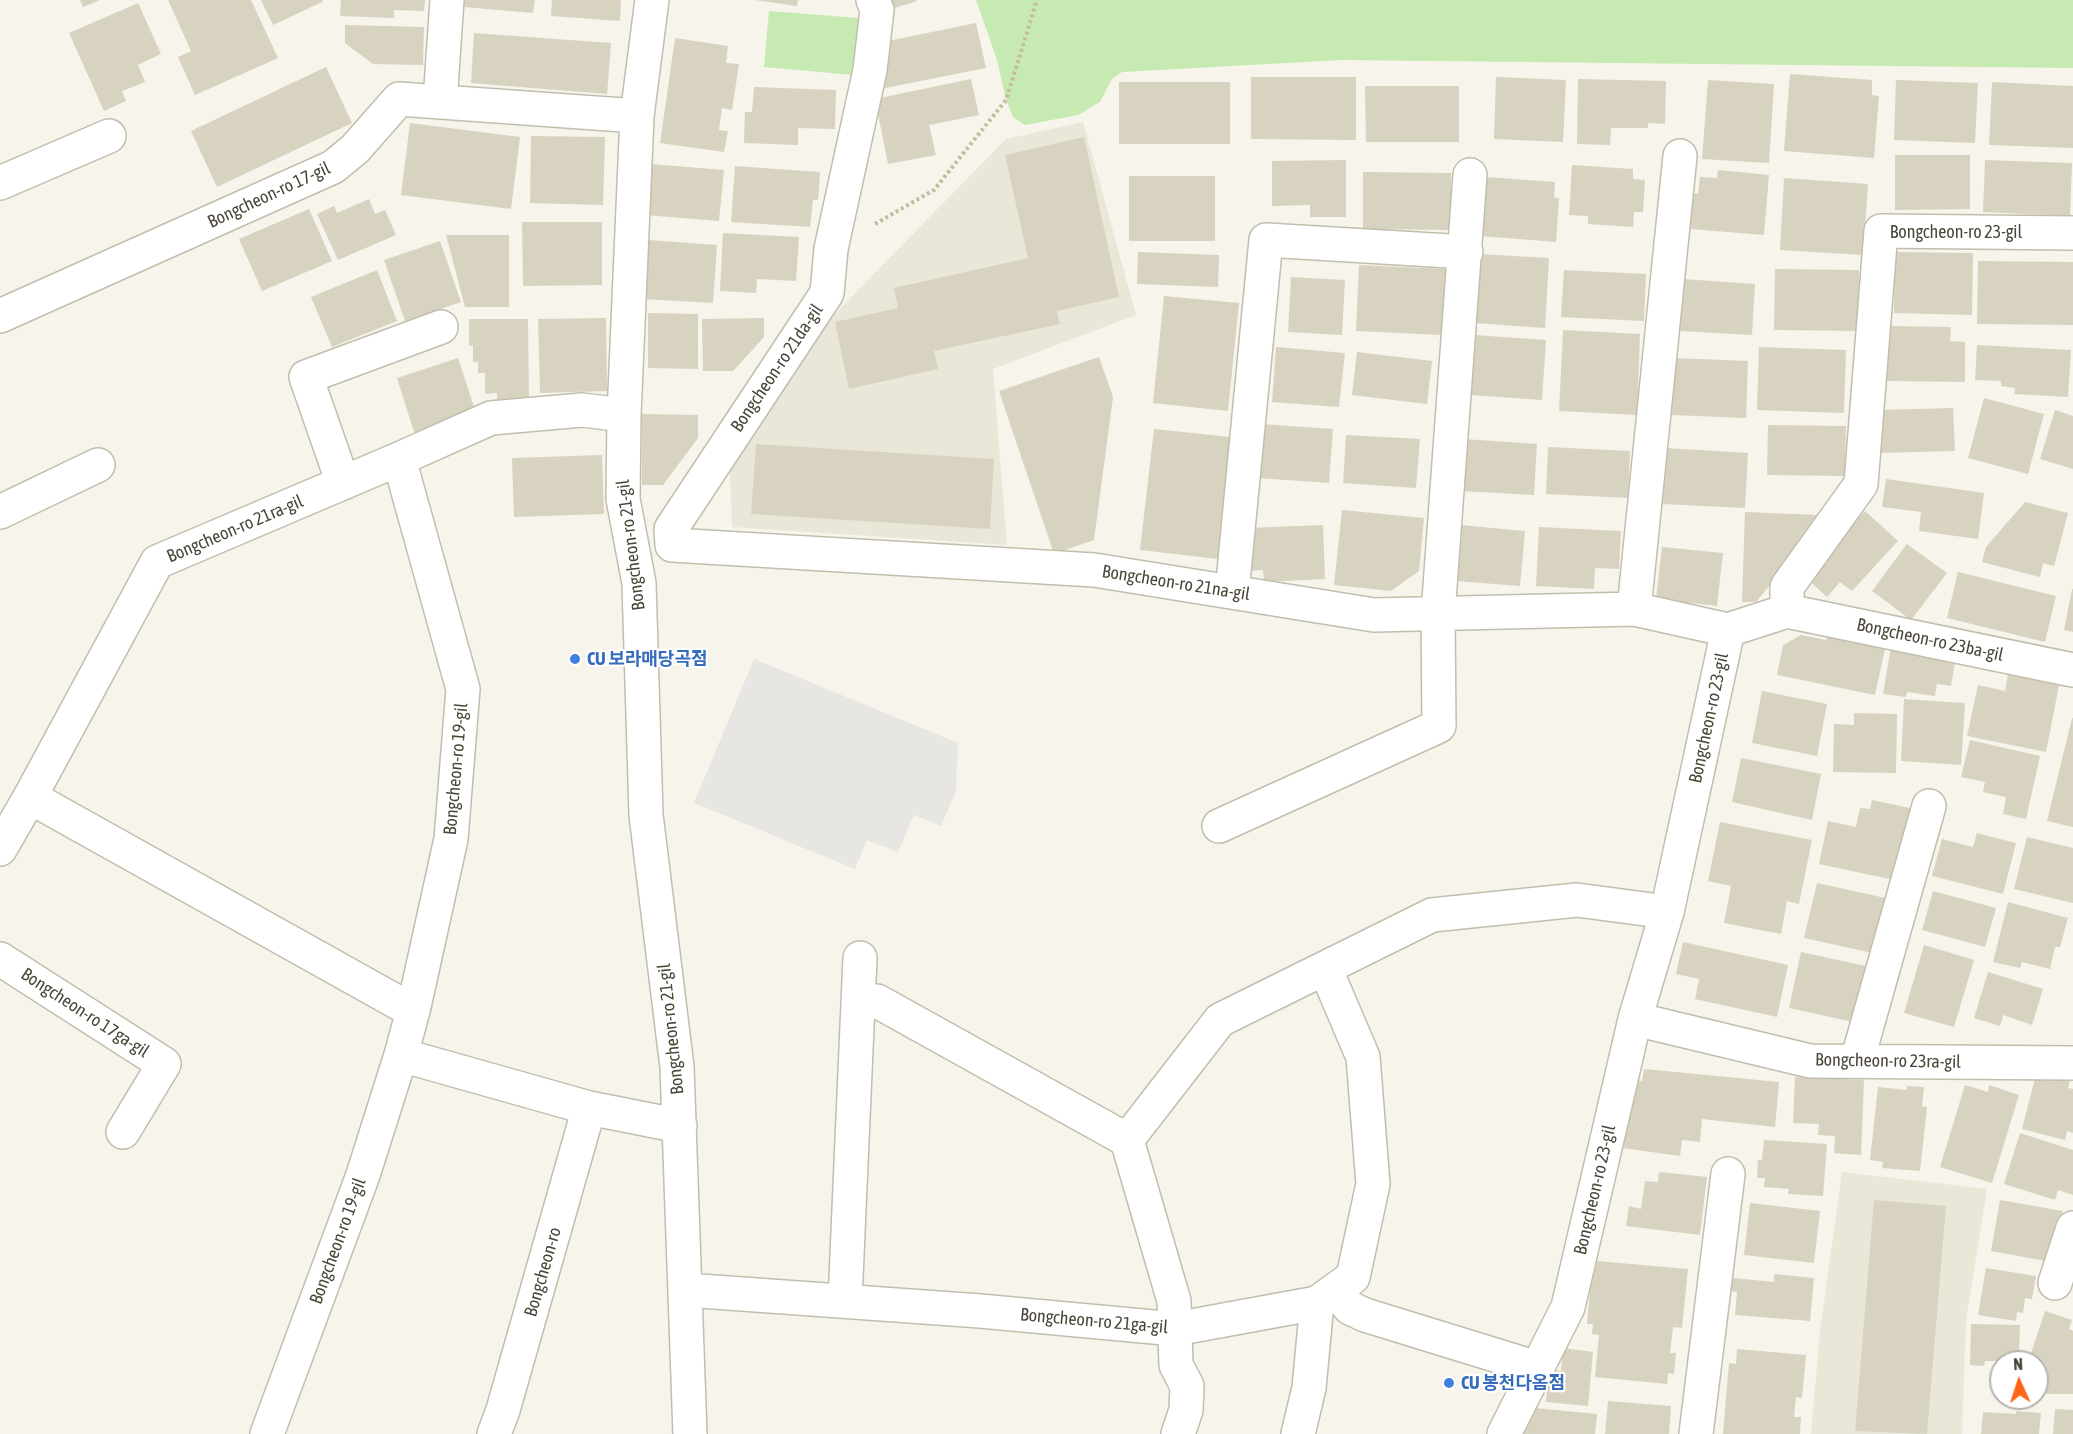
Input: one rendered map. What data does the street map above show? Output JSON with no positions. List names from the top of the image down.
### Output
{
  "streets": {
    "street": [
      "Bongcheon-ro 17-gil",
      "Bongcheon-ro 23-gil",
      "Bongcheon-ro 21da-gil",
      "Bongcheon-ro 21ra-gil",
      "Bongcheon-ro 21-gil",
      "Bongcheon-ro 21na-gil",
      "Bongcheon-ro 23ba-gil",
      "Bongcheon-ro 19-gil",
      "Bongcheon-ro 17ga-gil",
      "Bongcheon-ro 23ra-gil",
      "Bongcheon-ro",
      "Bongcheon-ro 21ga-gil"
    ]
  },
  "crossings": [
    ["Bongcheon-ro 17-gil", "Bongcheon-ro 21-gil"],
    ["Bongcheon-ro 23-gil", "Bongcheon-ro 21na-gil"],
    ["Bongcheon-ro 23-gil", "Bongcheon-ro 23ba-gil"],
    ["Bongcheon-ro 23-gil", "Bongcheon-ro 23ra-gil"],
    ["Bongcheon-ro 21da-gil", "Bongcheon-ro 21na-gil"],
    ["Bongcheon-ro 21ra-gil", "Bongcheon-ro 21-gil"],
    ["Bongcheon-ro 21ra-gil", "Bongcheon-ro 19-gil"],
    ["Bongcheon-ro 21-gil", "Bongcheon-ro 21ga-gil"]
  ],
  "places": ["CU 보라매당곡점", "CU 봉천다옴점"],
  "north": "top"
}
